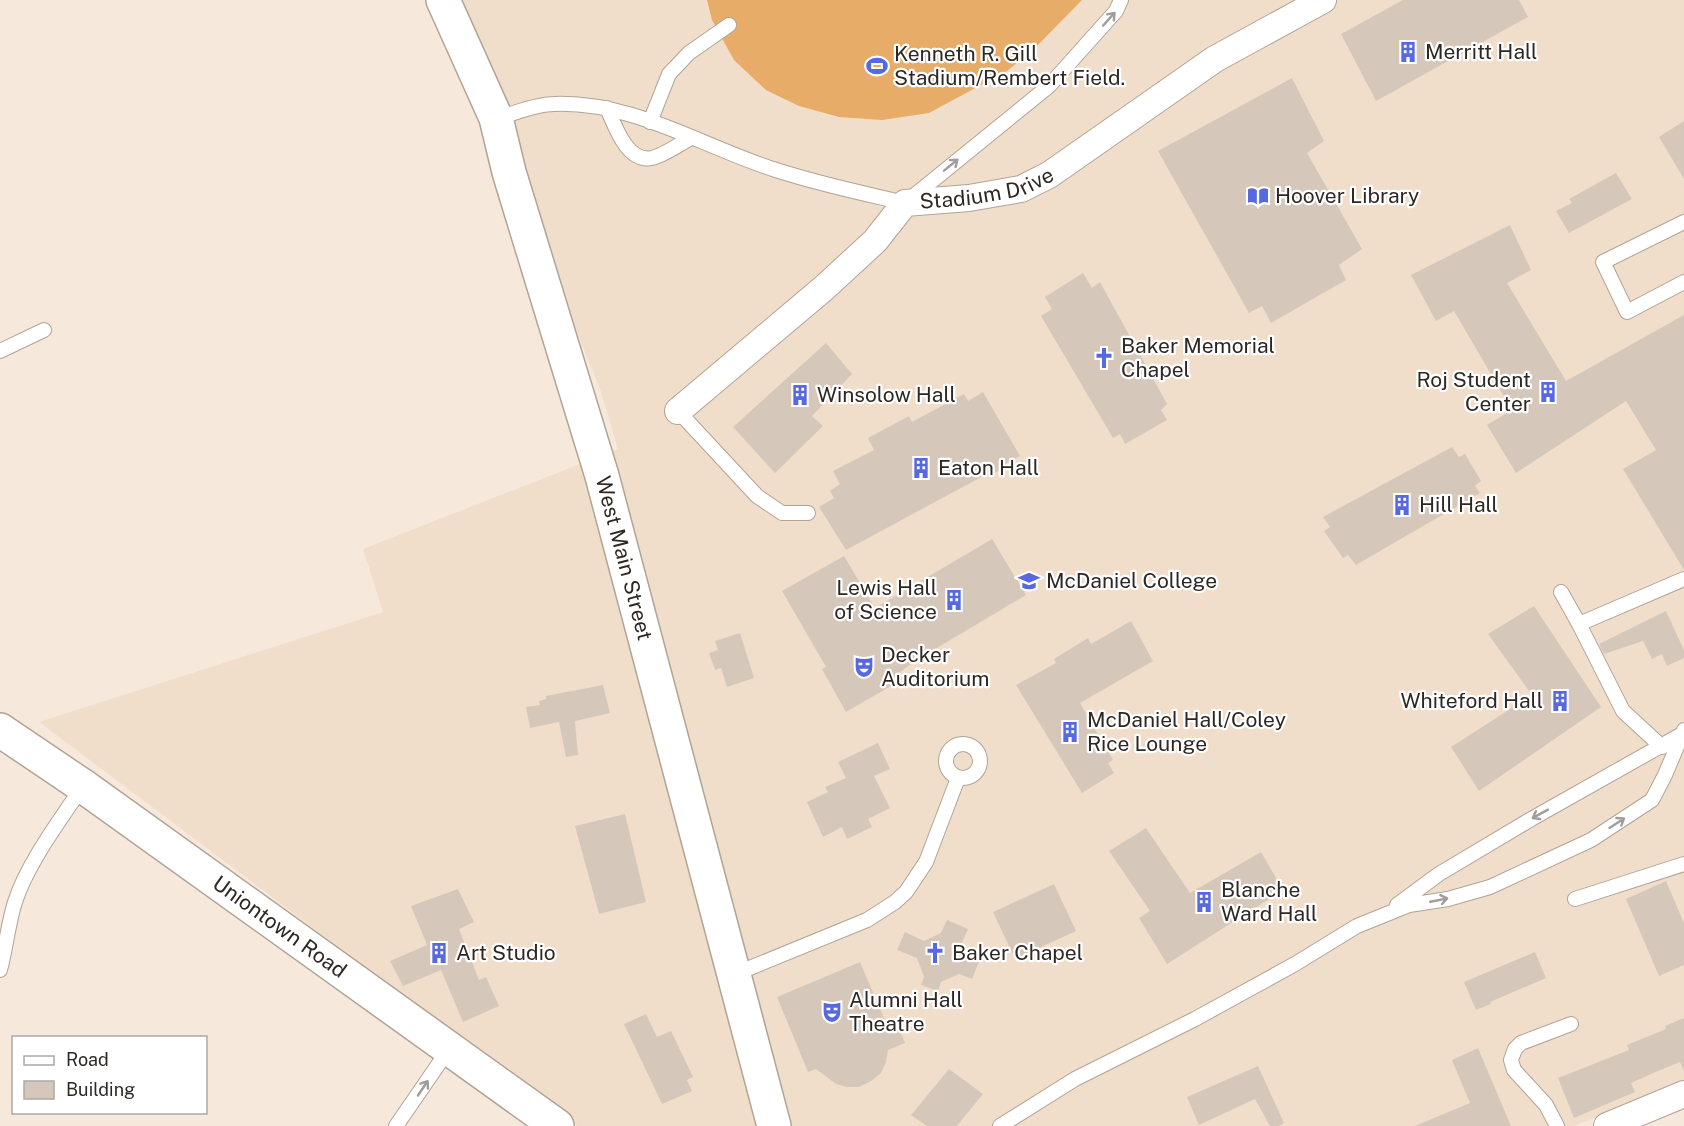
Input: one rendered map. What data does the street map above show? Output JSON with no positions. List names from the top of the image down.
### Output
{
  "streets": {
    "street": ["Stadium Drive", "West Main Street", "Uniontown Road"]
  },
  "places": {
    "building": [
      "Merritt Hall",
      "Roj Student Center",
      "Winsolow Hall",
      "Eaton Hall",
      "Hill Hall",
      "Lewis Hall of Science",
      "Whiteford Hall",
      "McDaniel Hall/Coley Rice Lounge",
      "Blanche Ward Hall",
      "Art Studio"
    ],
    "sports": ["Kenneth R. Gill Stadium/Rembert Field."],
    "library": ["Hoover Library"],
    "church": ["Baker Memorial Chapel", "Baker Chapel"],
    "school or university": ["McDaniel College"],
    "theatre": ["Decker Auditorium", "Alumni Hall Theatre"]
  },
  "legend": ["Road", "Building"]
}
